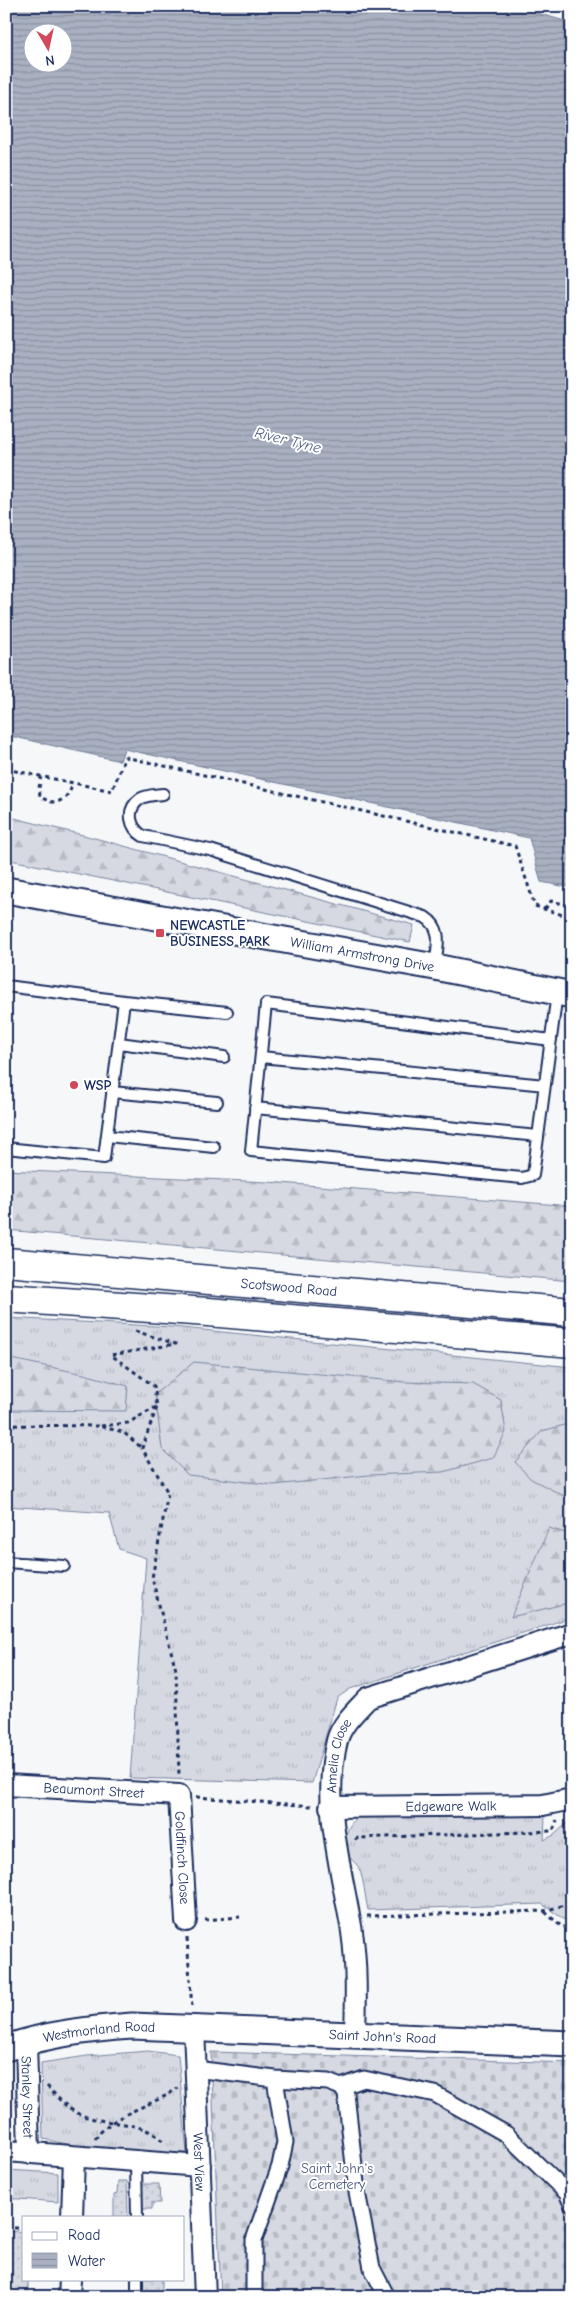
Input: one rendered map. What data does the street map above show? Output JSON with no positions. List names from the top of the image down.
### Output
{
  "streets": {
    "main road": ["Scotswood Road"],
    "street": [
      "William Armstrong Drive",
      "Amelia Close",
      "Beaumont Street",
      "Edgeware Walk",
      "Goldfinch Close",
      "Westmorland Road",
      "Saint John's Road",
      "Stanley Street",
      "West View"
    ]
  },
  "crossings": [
    ["Amelia Close", "Edgeware Walk"],
    ["Amelia Close", "Saint John's Road"],
    ["Beaumont Street", "Goldfinch Close"],
    ["Goldfinch Close", "Westmorland Road"],
    ["Goldfinch Close", "Saint John's Road"],
    ["Goldfinch Close", "West View"],
    ["Westmorland Road", "Saint John's Road"],
    ["Westmorland Road", "Stanley Street"],
    ["Westmorland Road", "West View"],
    ["Saint John's Road", "West View"]
  ],
  "water": ["River Tyne"],
  "parks": ["Saint John's Cemetery"],
  "places": {
    "transit": ["NEWCASTLE BUSINESS PARK"],
    "other": ["WSP"]
  },
  "legend": ["Road", "Water"],
  "north": "bottom"
}
